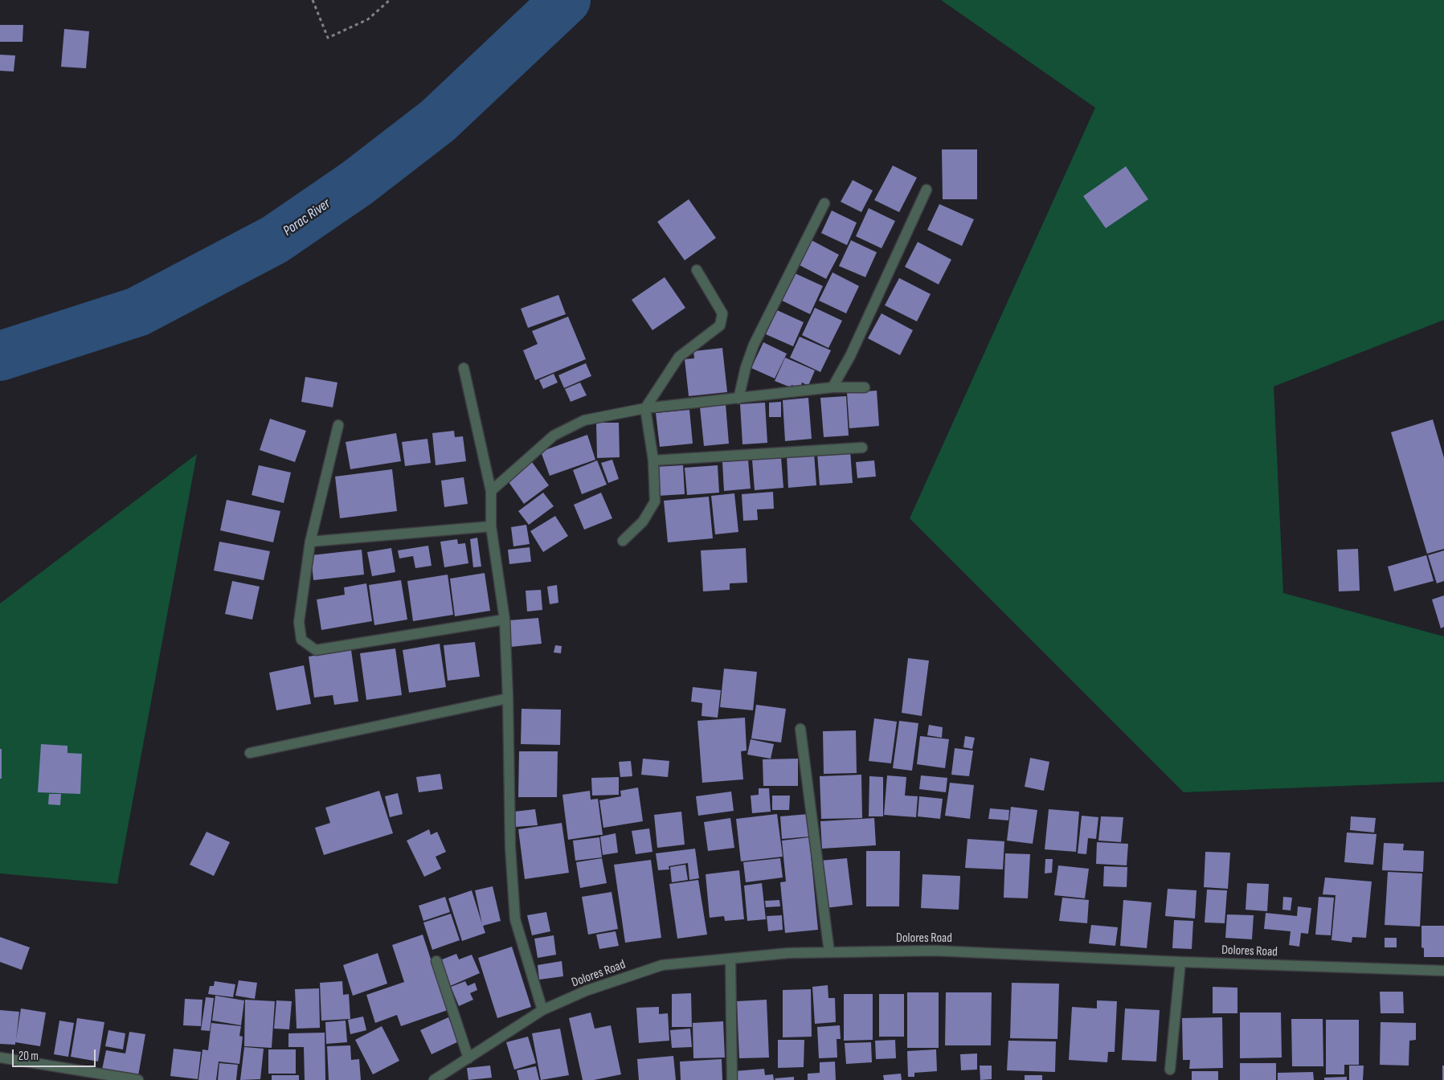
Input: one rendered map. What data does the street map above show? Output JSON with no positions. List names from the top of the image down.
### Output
{
  "streets": {
    "street": ["Dolores Road"]
  },
  "water": ["Porac River"],
  "scale_bar": "20 m"
}
